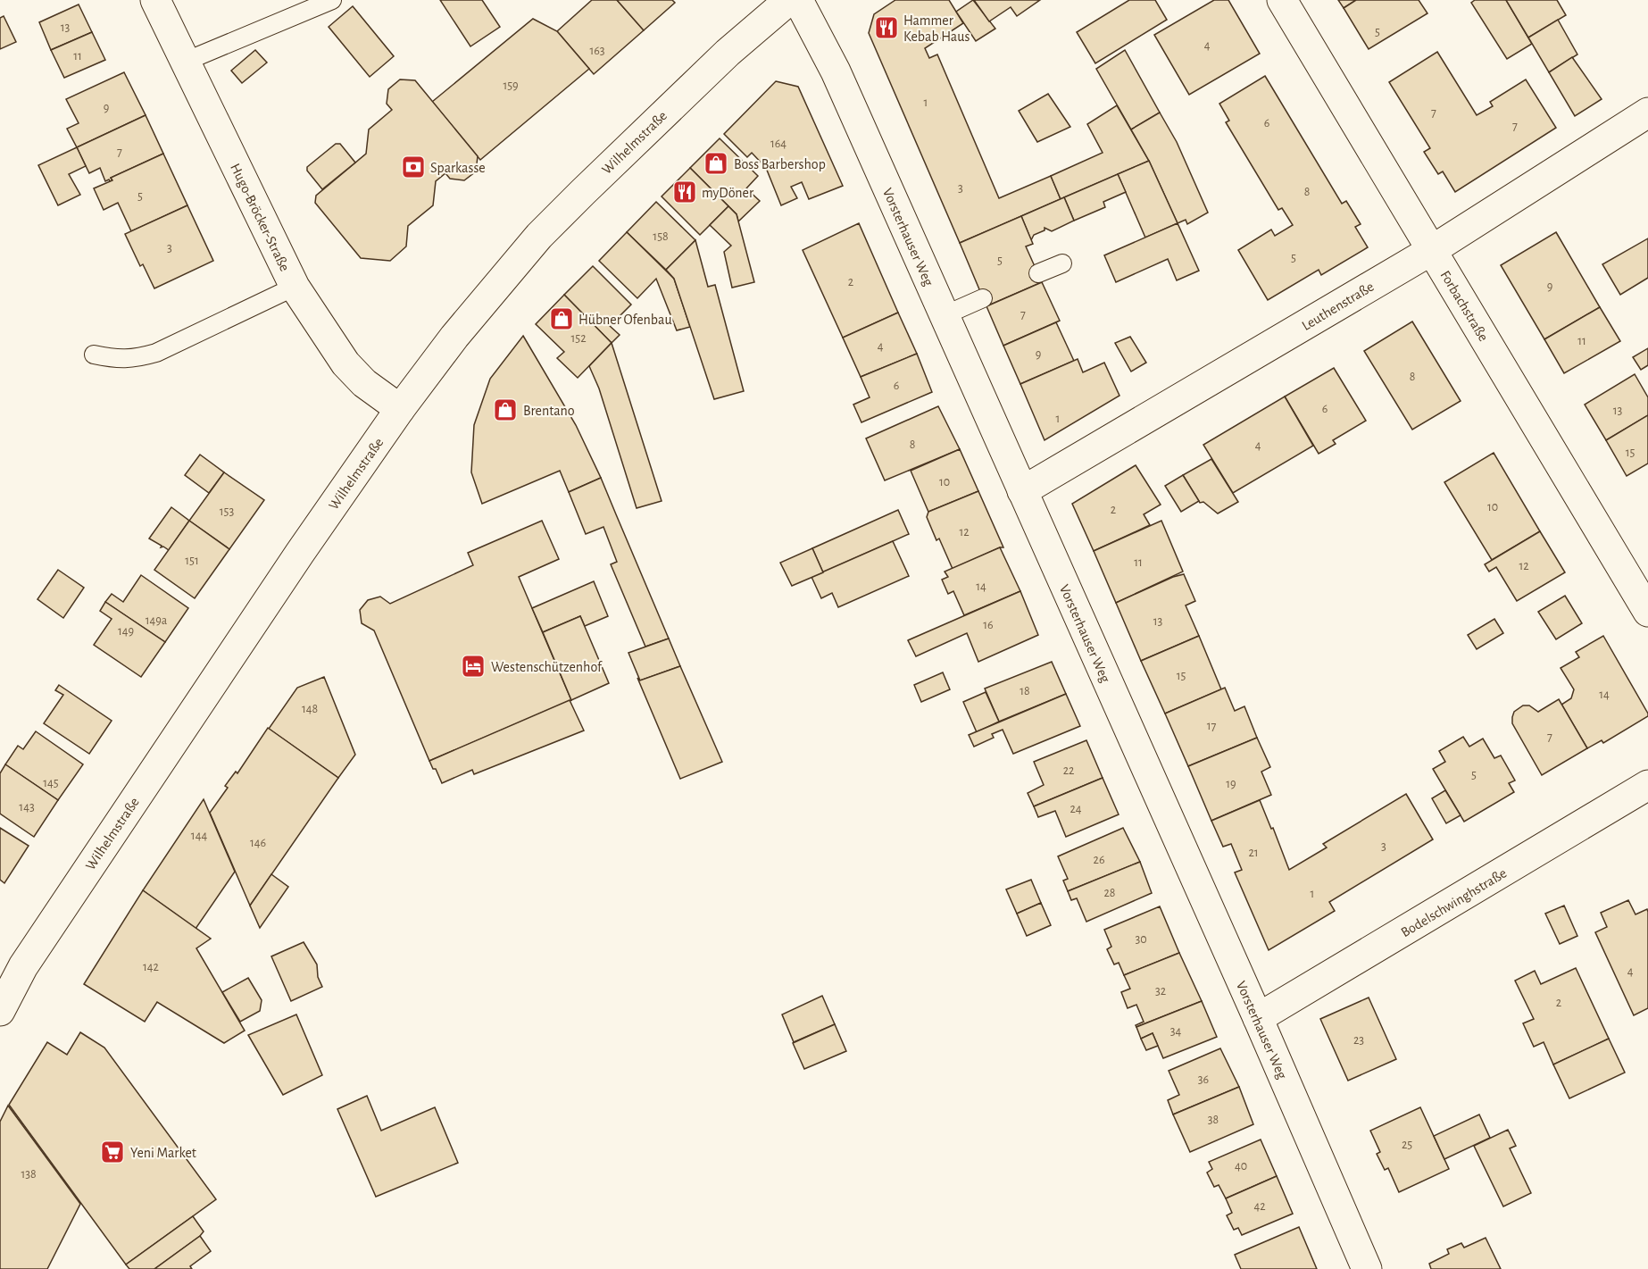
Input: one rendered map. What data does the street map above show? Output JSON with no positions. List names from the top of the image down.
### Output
{
  "streets": {
    "street": [
      "Wilhelmstraße",
      "Hugo-Bröcker-Straße",
      "Vorsterhauser Weg",
      "Leuthenstraße",
      "Forbachstraße",
      "Bodelschwinghstraße"
    ]
  },
  "crossings": [
    ["Wilhelmstraße", "Hugo-Bröcker-Straße"],
    ["Vorsterhauser Weg", "Leuthenstraße"],
    ["Vorsterhauser Weg", "Bodelschwinghstraße"],
    ["Leuthenstraße", "Forbachstraße"]
  ],
  "places": {
    "restaurant": ["Hammer Kebab Haus", "myDöner"],
    "shop": ["Boss Barbershop", "Hübner Ofenbau", "Brentano"],
    "bank": ["Sparkasse"],
    "hotel": ["Westenschützenhof"],
    "supermarket": ["Yeni Market"]
  },
  "house_numbers": [
    "13",
    "5",
    "4",
    "163",
    "11",
    "159",
    "1",
    "9",
    "7",
    "6",
    "7",
    "164",
    "7",
    "3",
    "8",
    "5",
    "158",
    "3",
    "5",
    "5",
    "2",
    "9",
    "7",
    "152",
    "11",
    "4",
    "9",
    "8",
    "6",
    "6",
    "13",
    "1",
    "8",
    "4",
    "15",
    "10",
    "10",
    "2",
    "153",
    "12",
    "151",
    "11",
    "12",
    "14",
    "149a",
    "13",
    "16",
    "149",
    "15",
    "18",
    "14",
    "148",
    "17",
    "7",
    "22",
    "5",
    "145",
    "19",
    "143",
    "24",
    "144",
    "146",
    "3",
    "21",
    "26",
    "28",
    "1",
    "30",
    "142",
    "4",
    "32",
    "2",
    "34",
    "23",
    "36",
    "38",
    "25",
    "40",
    "138",
    "42"
  ]
}
